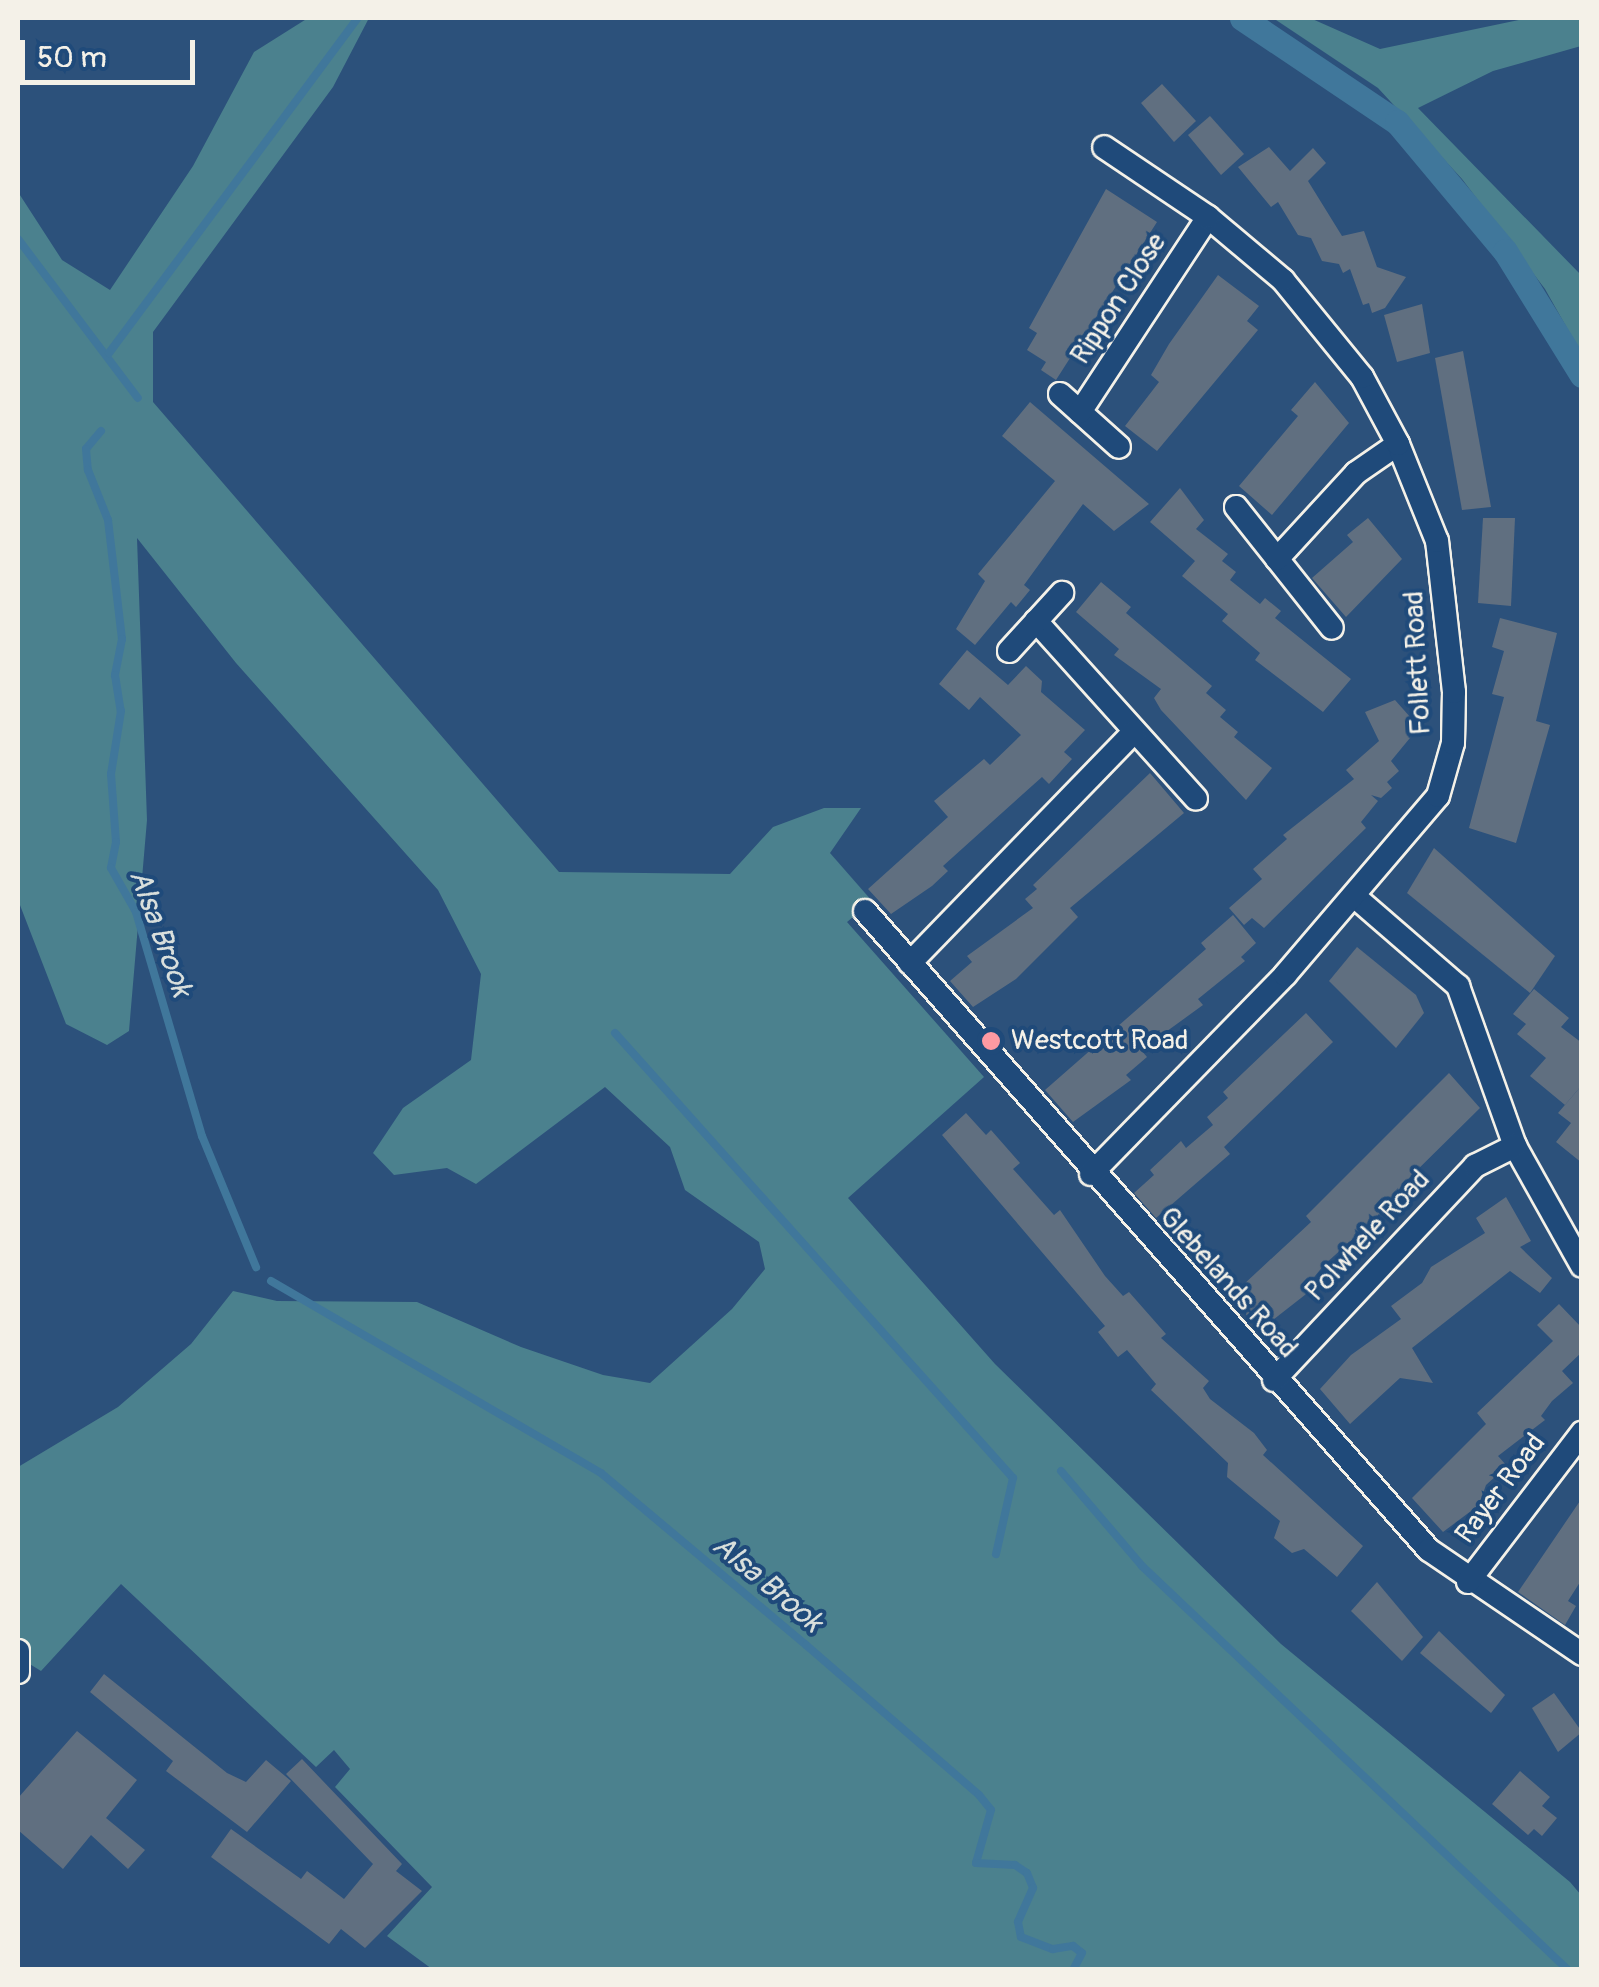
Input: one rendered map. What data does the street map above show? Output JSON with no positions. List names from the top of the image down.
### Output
{
  "streets": {
    "street": [
      "Rippon Close",
      "Follett Road",
      "Polwhele Road",
      "Glebelands Road",
      "Rayer Road"
    ]
  },
  "crossings": [
    ["Rippon Close", "Follett Road"],
    ["Follett Road", "Glebelands Road"],
    ["Polwhele Road", "Glebelands Road"],
    ["Glebelands Road", "Rayer Road"]
  ],
  "water": ["Alsa Brook"],
  "places": ["Westcott Road"],
  "scale_bar": "50 m"
}
